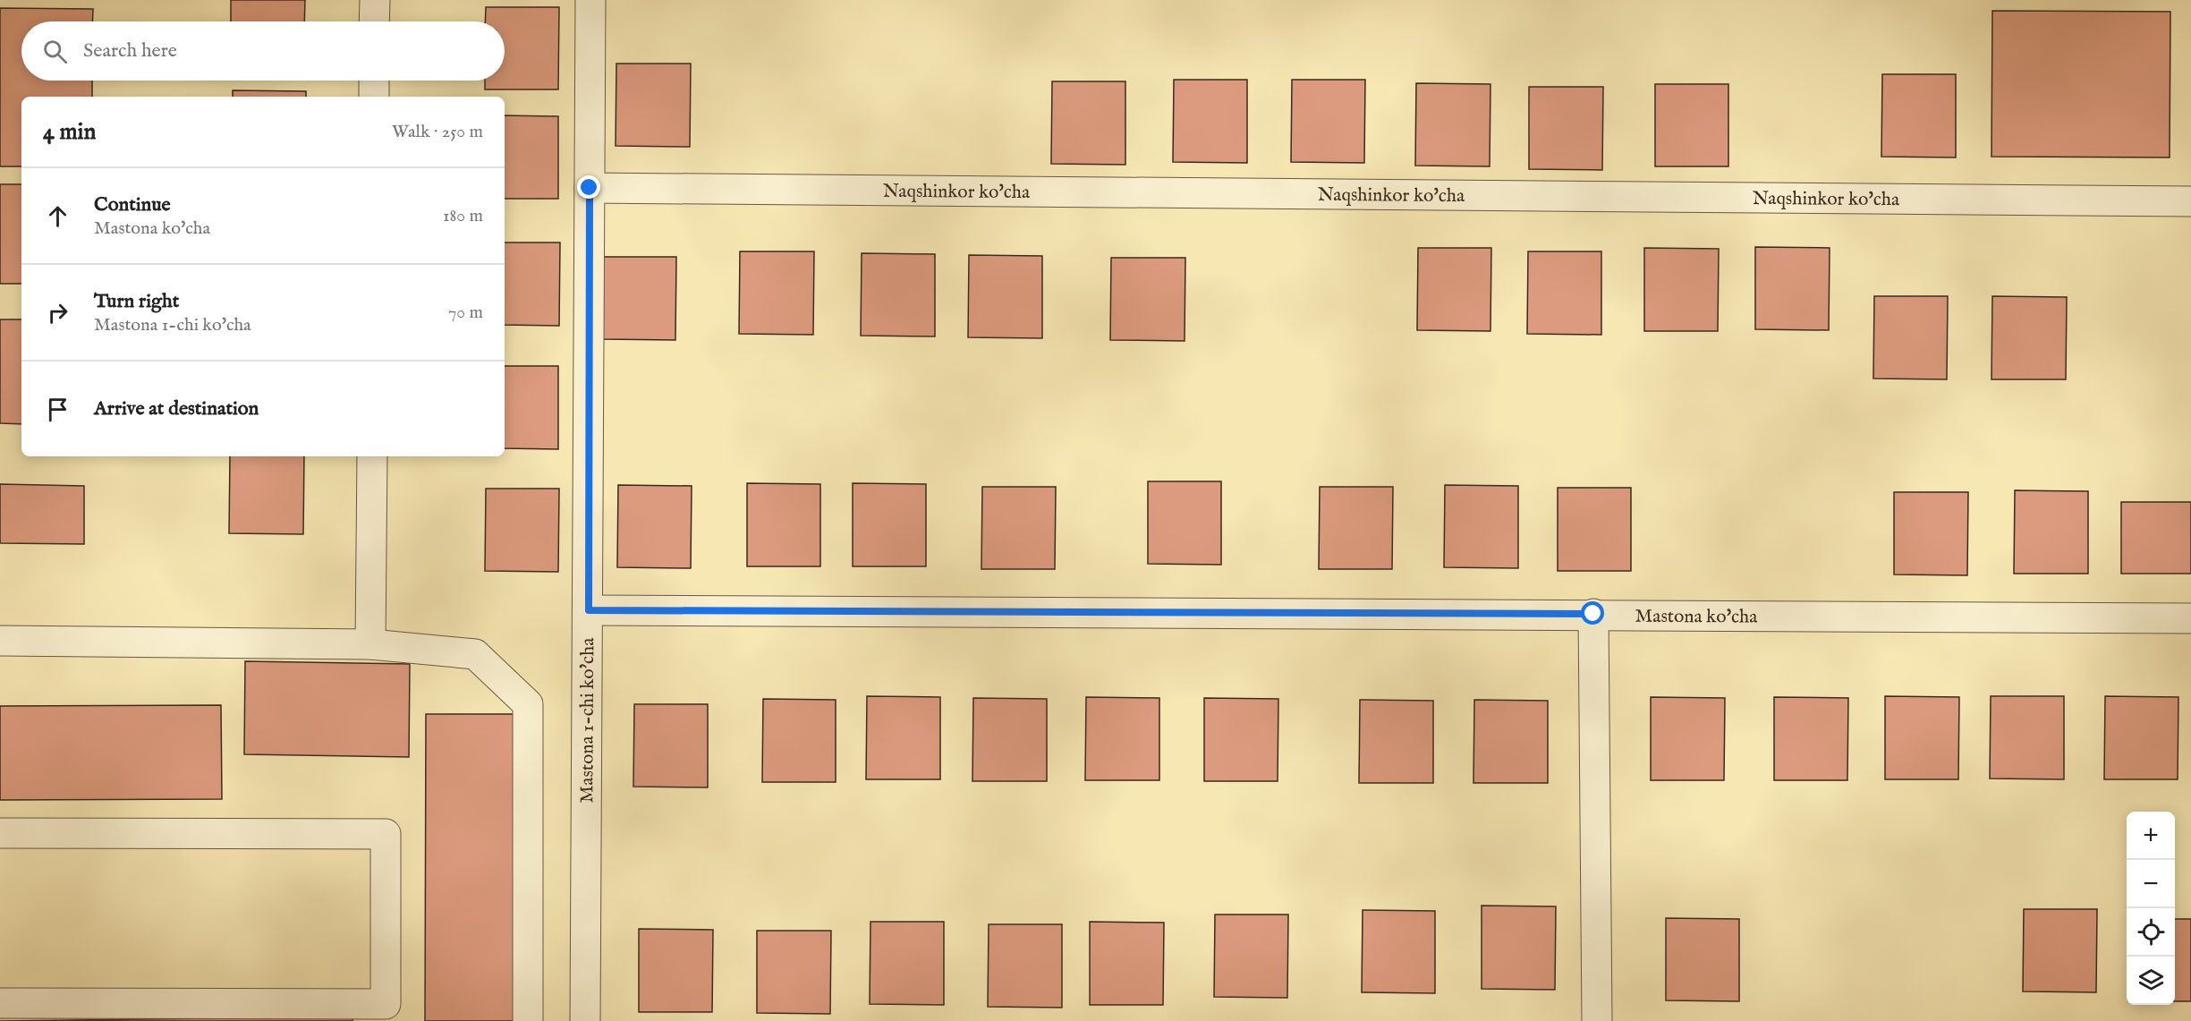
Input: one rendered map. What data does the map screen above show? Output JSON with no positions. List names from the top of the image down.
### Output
{
  "streets": {
    "street": ["Naqshinkor ko'cha", "Mastona ko'cha", "Mastona 1-chi ko'cha"]
  },
  "crossings": [
    ["Naqshinkor ko'cha", "Mastona 1-chi ko'cha"],
    ["Mastona ko'cha", "Mastona 1-chi ko'cha"]
  ],
  "page": {
    "search": "Search here",
    "heading": ["4 min", "Walk · 250 m"],
    "list": [
      ["Continue", "Mastona ko'cha", "180 m"],
      ["Turn right", "Mastona 1-chi ko'cha", "70 m"],
      "Arrive at destination"
    ],
    "map_buttons": ["+", "−"]
  }
}
